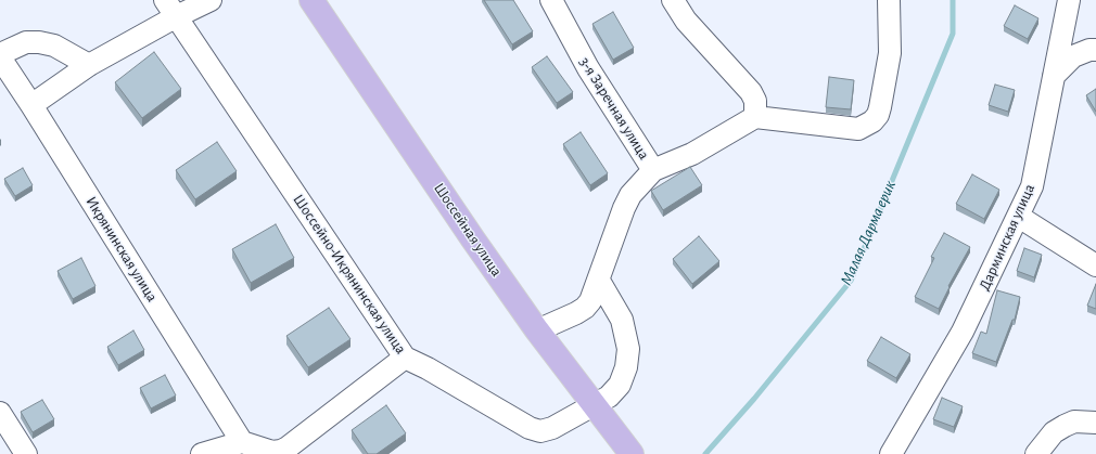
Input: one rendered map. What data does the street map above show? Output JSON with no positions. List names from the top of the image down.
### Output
{
  "streets": {
    "main road": ["Шоссейная улица"],
    "street": [
      "3-я Заречная улица",
      "Дарминская улица",
      "Икрянинская улица",
      "Шоссейно-Икрянинская улица"
    ]
  },
  "crossings": [
    ["3-я Заречная улица", "Шоссейная улица"],
    ["3-я Заречная улица", "Шоссейно-Икрянинская улица"],
    ["Шоссейная улица", "Шоссейно-Икрянинская улица"]
  ],
  "water": ["Малая Дарма ерик"]
}
